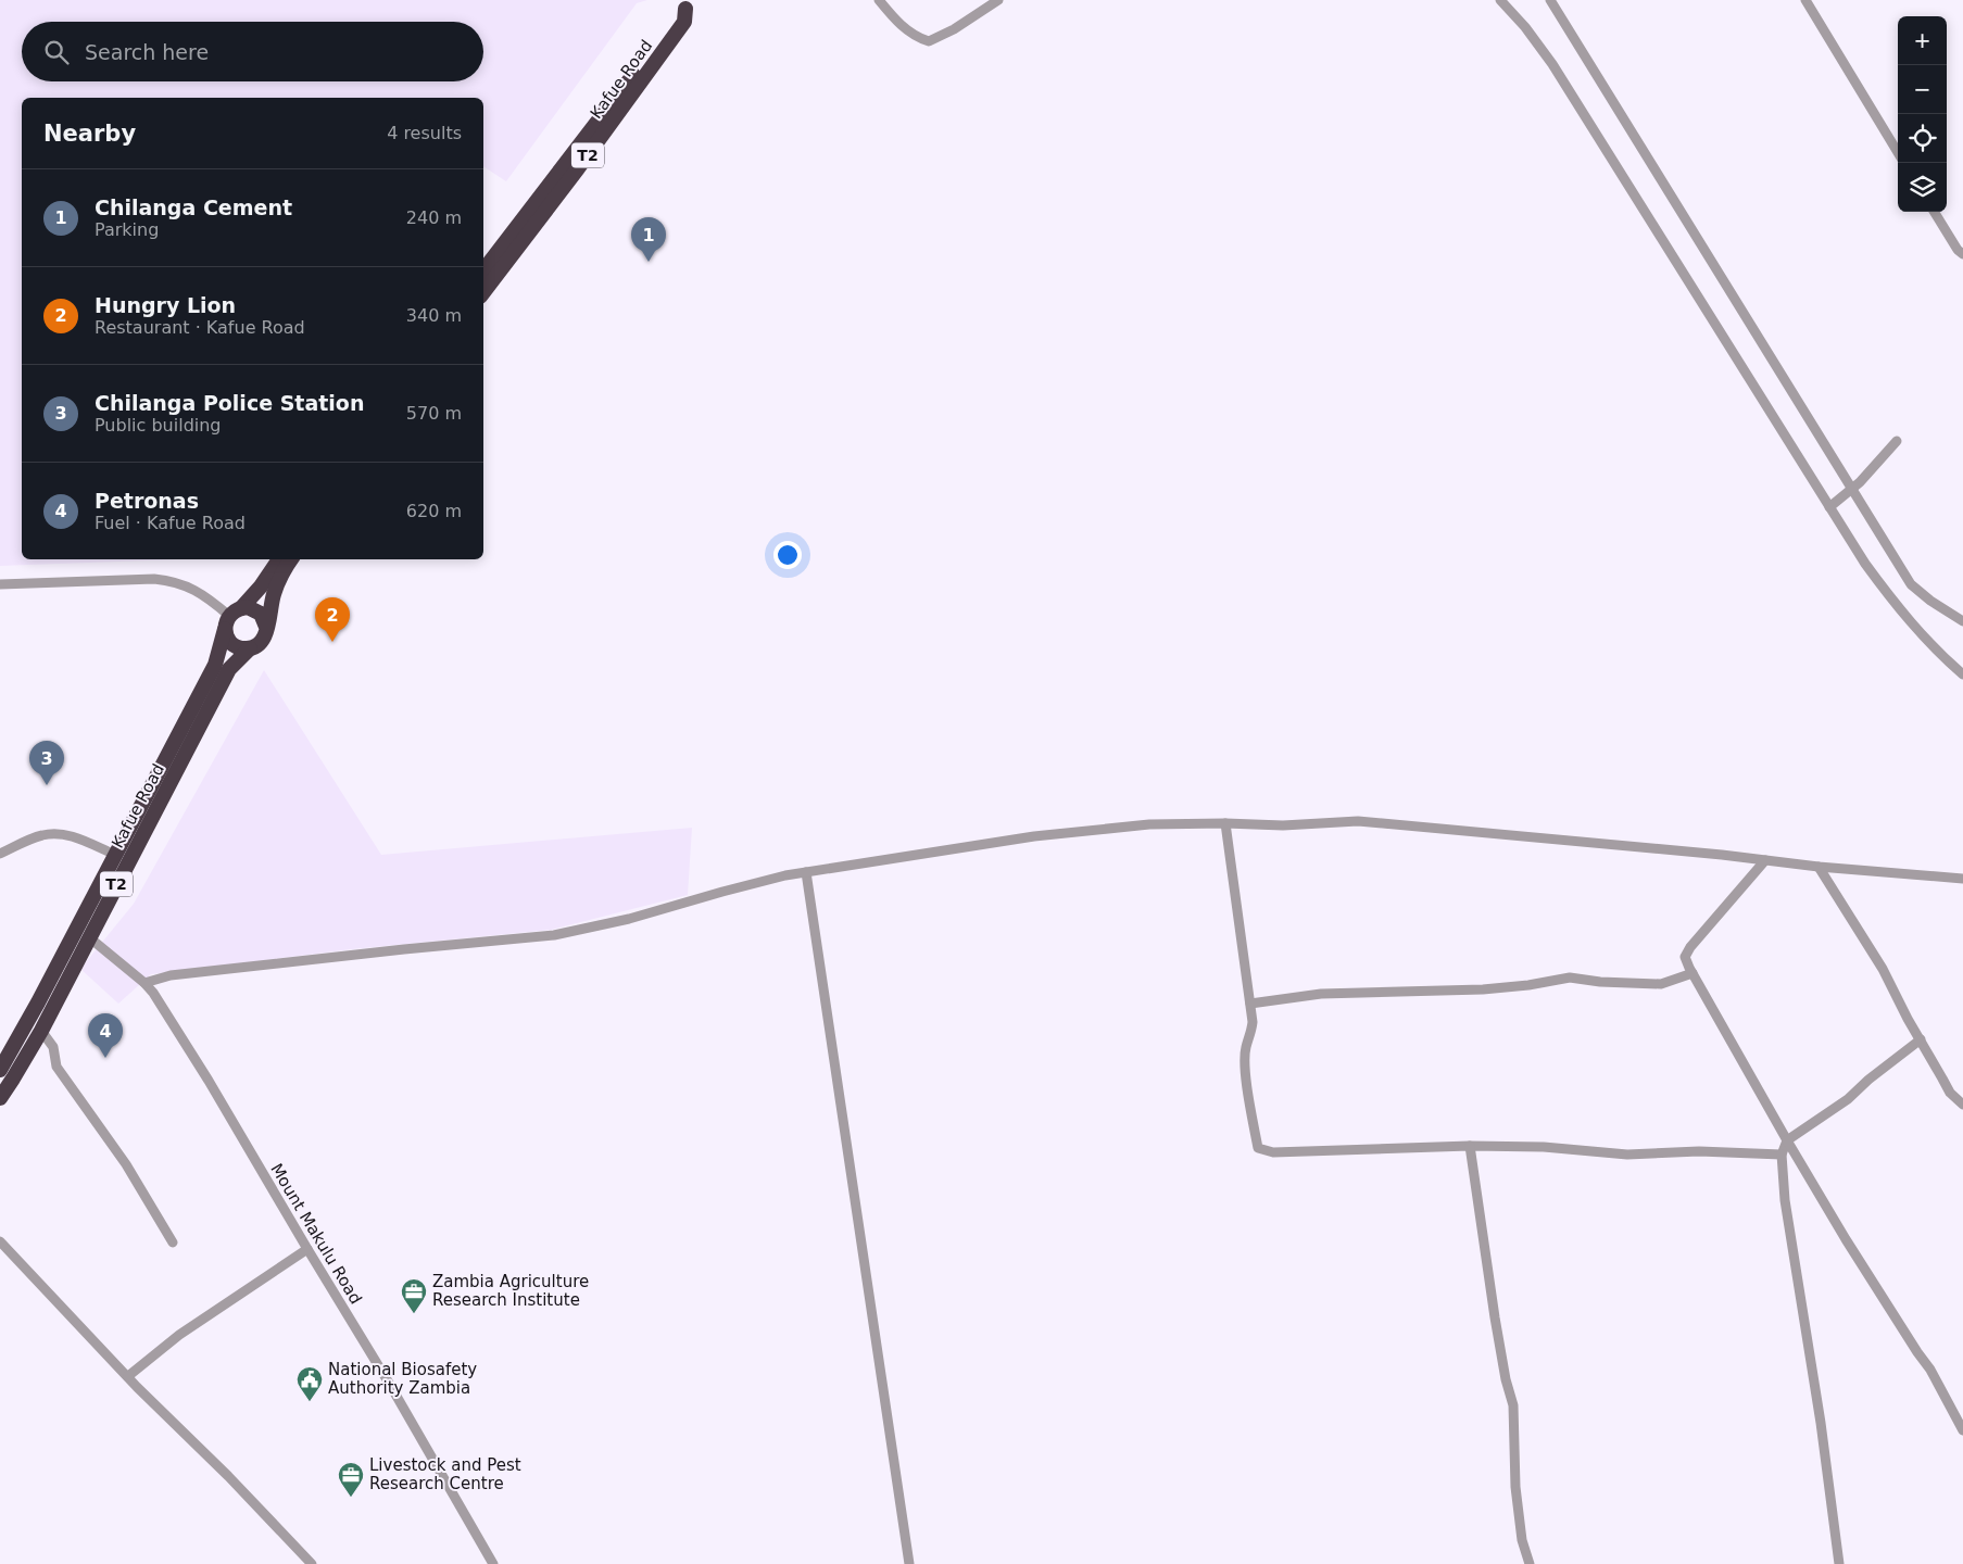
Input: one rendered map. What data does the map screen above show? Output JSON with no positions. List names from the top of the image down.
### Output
{
  "streets": {
    "highway": ["Kafue Road", "T2"],
    "street": ["Mount Makulu Road"]
  },
  "crossings": [
    ["Kafue Road", "Mount Makulu Road"]
  ],
  "places": {
    "office": ["Zambia Agriculture Research Institute", "Livestock and Pest Research Centre"],
    "public building": ["National Biosafety Authority Zambia"]
  },
  "page": {
    "map_buttons": ["+", "−"],
    "search": "Search here",
    "heading": ["Nearby", "4 results"],
    "list": [
      {
        "mark": "1",
        "name": "Chilanga Cement",
        "note": "Parking",
        "value": "240 m"
      },
      {
        "mark": "2",
        "name": "Hungry Lion",
        "note": "Restaurant · Kafue Road",
        "value": "340 m"
      },
      {
        "mark": "3",
        "name": "Chilanga Police Station",
        "note": "Public building",
        "value": "570 m"
      },
      {
        "mark": "4",
        "name": "Petronas",
        "note": "Fuel · Kafue Road",
        "value": "620 m"
      }
    ],
    "pins": [
      "1",
      "2",
      "3",
      "4"
    ]
  }
}
